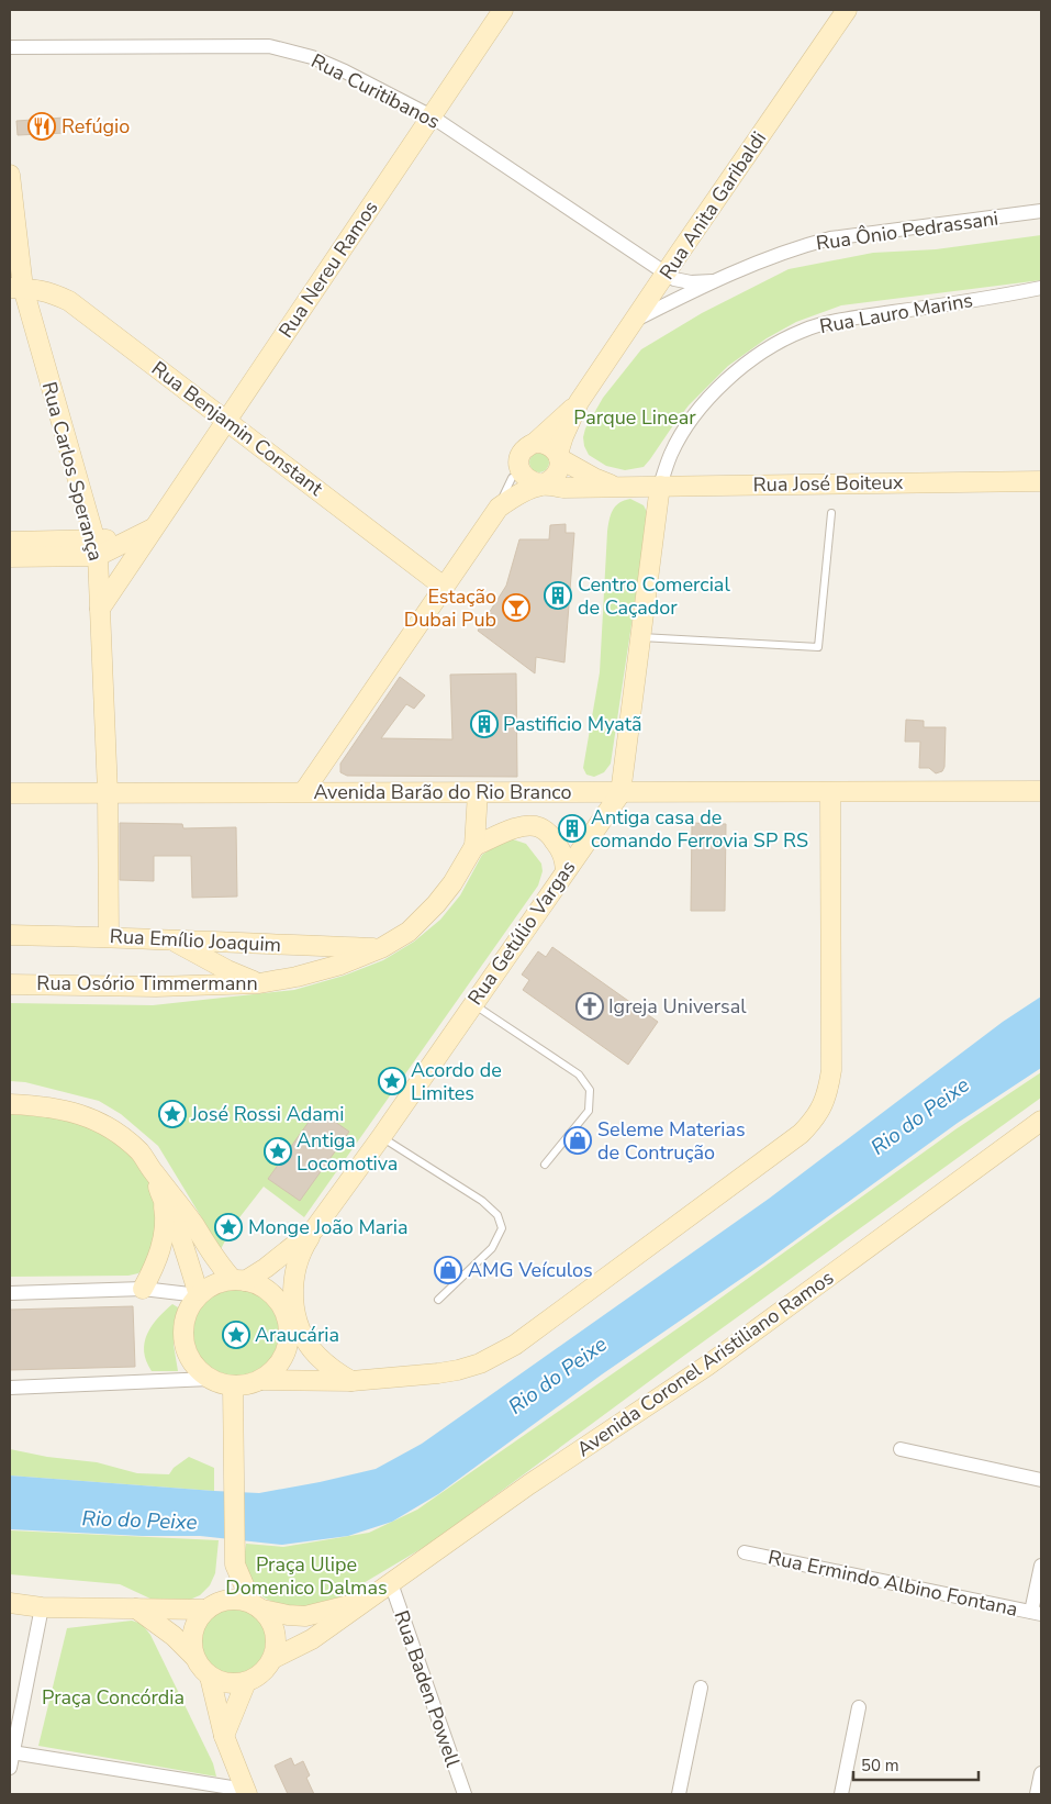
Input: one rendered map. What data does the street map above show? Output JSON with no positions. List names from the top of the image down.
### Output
{
  "streets": {
    "main road": [
      "Rua Anita Garibaldi",
      "Rua Nereu Ramos",
      "Rua Benjamin Constant",
      "Rua Carlos Sperança",
      "Rua José Boiteux",
      "Avenida Barão do Rio Branco",
      "Rua Getúlio Vargas",
      "Rua Emílio Joaquim",
      "Rua Osório Timmermann",
      "Avenida Coronel Aristiliano Ramos"
    ],
    "street": [
      "Rua Curitibanos",
      "Rua Ônio Pedrassani",
      "Rua Lauro Marins",
      "Rua Ermindo Albino Fontana",
      "Rua Baden Powell"
    ]
  },
  "crossings": [
    ["Rua Curitibanos", "Rua Anita Garibaldi"],
    ["Rua Curitibanos", "Rua Ônio Pedrassani"],
    ["Rua Curitibanos", "Rua Nereu Ramos"],
    ["Rua Anita Garibaldi", "Rua Ônio Pedrassani"],
    ["Rua Anita Garibaldi", "Rua José Boiteux"],
    ["Rua Nereu Ramos", "Rua Benjamin Constant"],
    ["Rua Nereu Ramos", "Rua Carlos Sperança"],
    ["Rua Lauro Marins", "Rua José Boiteux"],
    ["Rua Lauro Marins", "Rua Getúlio Vargas"],
    ["Rua Benjamin Constant", "Rua Carlos Sperança"],
    ["Rua Carlos Sperança", "Avenida Barão do Rio Branco"],
    ["Rua Carlos Sperança", "Rua Emílio Joaquim"],
    ["Rua José Boiteux", "Rua Getúlio Vargas"],
    ["Avenida Barão do Rio Branco", "Rua Getúlio Vargas"],
    ["Avenida Barão do Rio Branco", "Rua Osório Timmermann"],
    ["Rua Emílio Joaquim", "Rua Osório Timmermann"],
    ["Avenida Coronel Aristiliano Ramos", "Rua Baden Powell"]
  ],
  "water": ["Rio do Peixe"],
  "parks": ["Parque Linear", "Praça Ulipe Domenico Dalmas", "Praça Concórdia"],
  "places": {
    "restaurant": ["Refúgio"],
    "building": ["Centro Comercial de Caçador", "Pastificio Myatã", "Antiga casa de comando Ferrovia SP RS"],
    "bar": ["Estação Dubai Pub"],
    "church": ["Igreja Universal"],
    "place": [
      "Acordo de Limites",
      "José Rossi Adami",
      "Antiga Locomotiva",
      "Monge João Maria",
      "Araucária"
    ],
    "shop": ["Seleme Materias de Contrução", "AMG Veículos"]
  },
  "scale_bar": "50 m"
}
